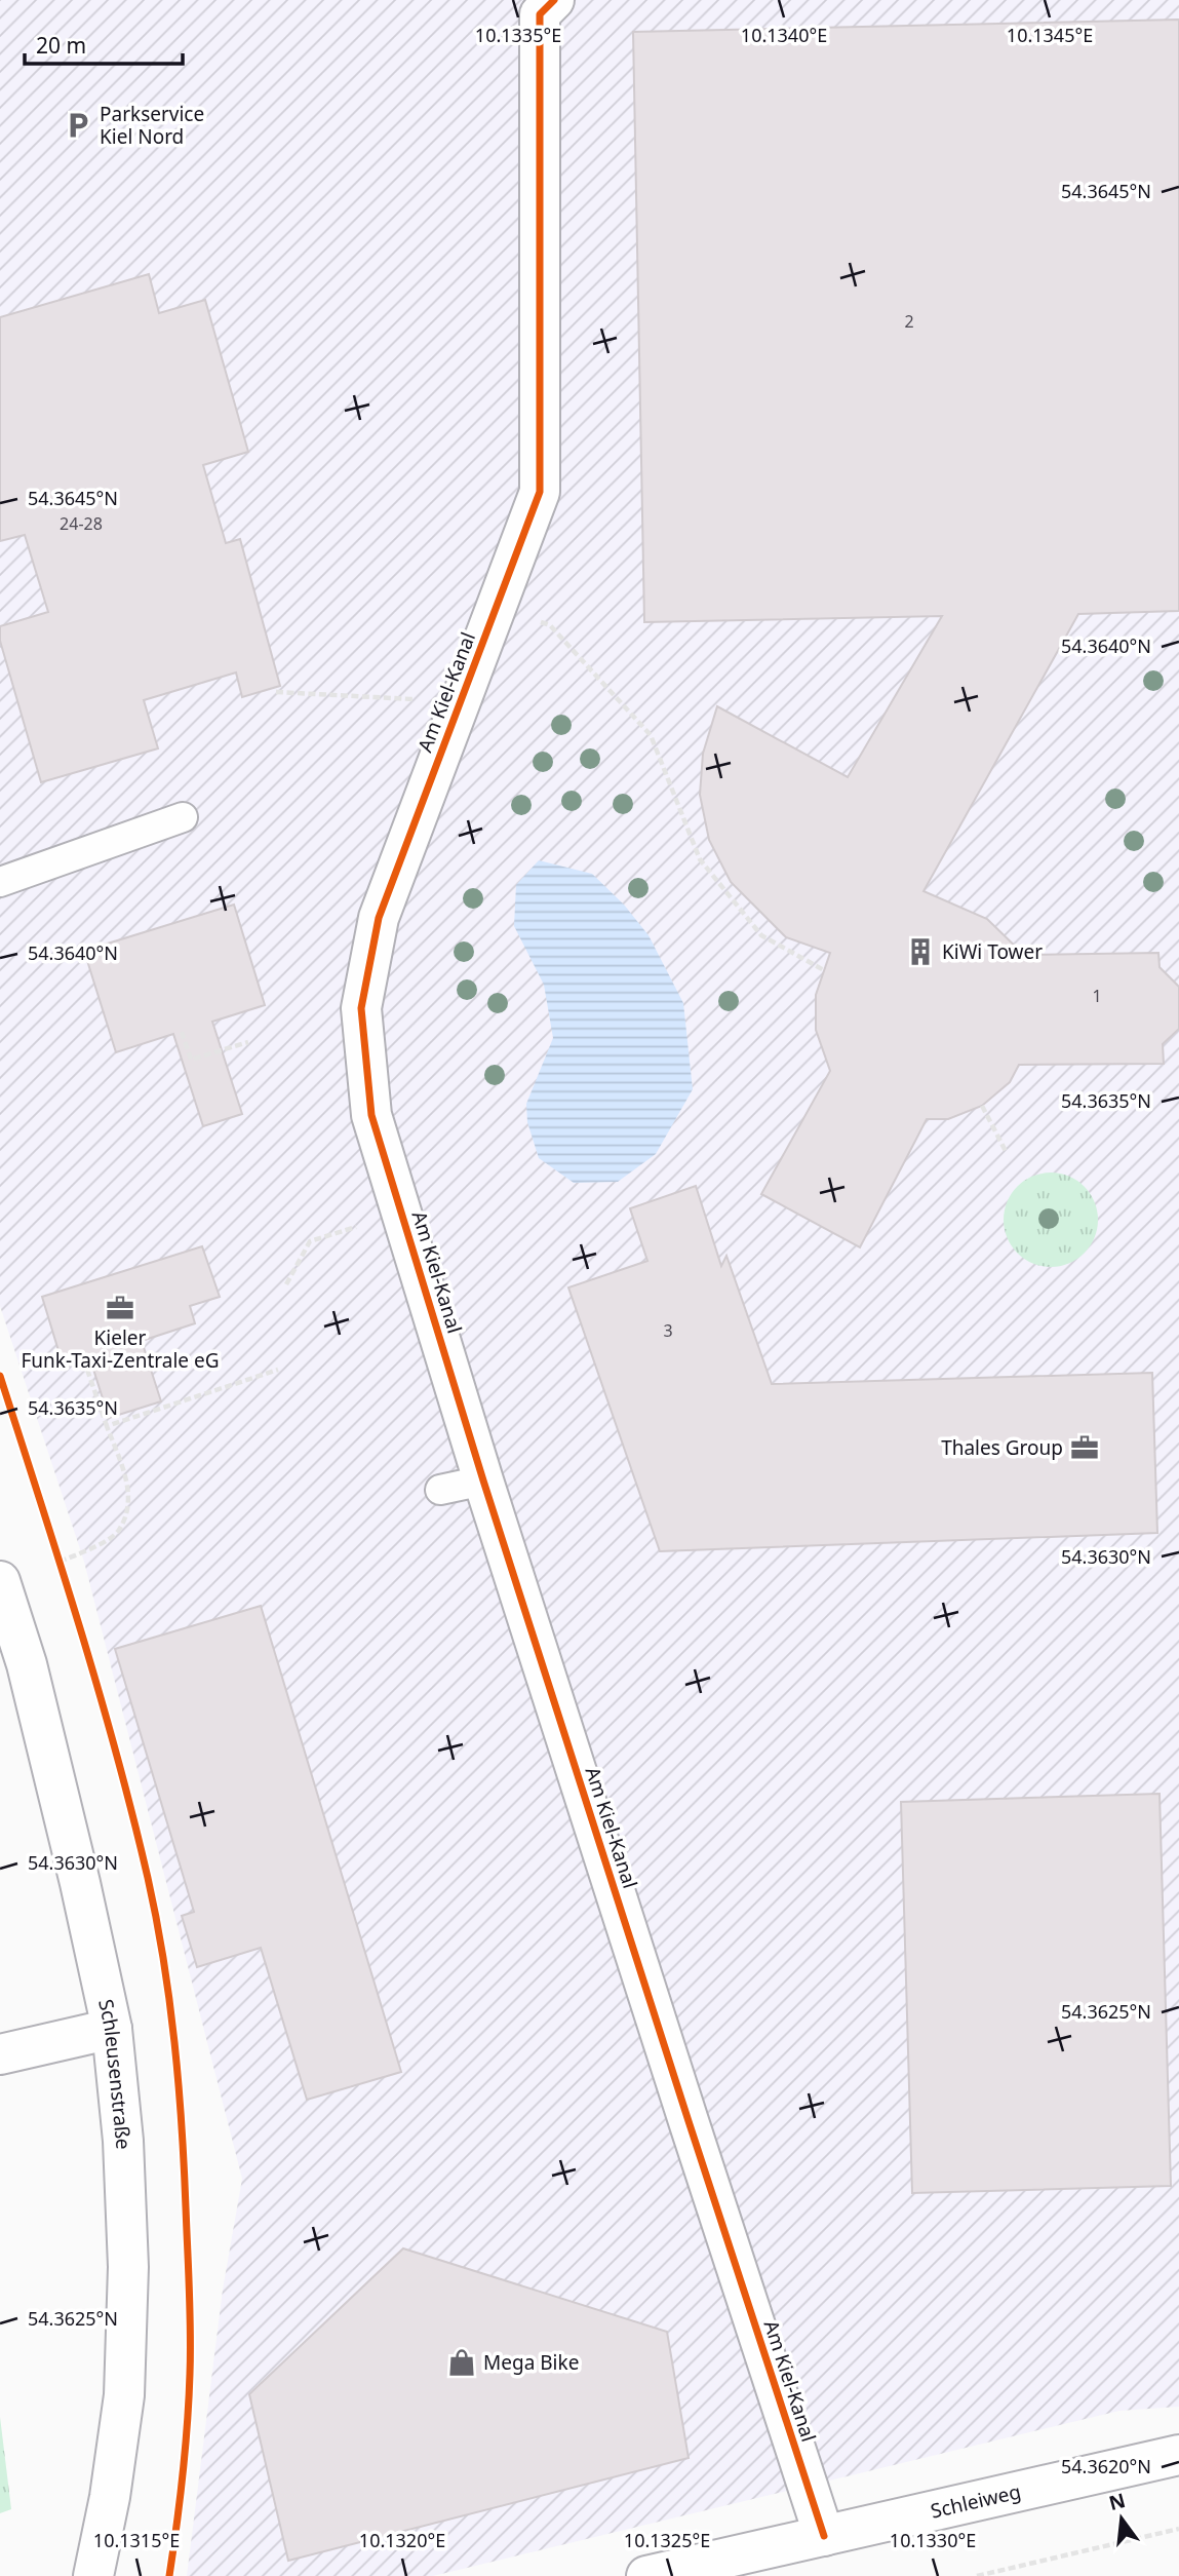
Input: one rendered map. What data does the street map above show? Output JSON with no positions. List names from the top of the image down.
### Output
{
  "streets": {
    "street": ["Am Kiel-Kanal", "Schleusenstraße", "Schleiweg"]
  },
  "crossings": [
    ["Am Kiel-Kanal", "Schleiweg"]
  ],
  "places": {
    "parking": ["Parkservice Kiel Nord"],
    "building": ["KiWi Tower"],
    "office": ["Kieler Funk-Taxi-Zentrale eG", "Thales Group"],
    "shop": ["Mega Bike"]
  },
  "house_numbers": [
    "2",
    "24-28",
    "1",
    "3"
  ],
  "scale_bar": "20 m",
  "north": "top",
  "coordinates": [
    "10.1340°E",
    "10.1345°E",
    "10.1335°E",
    "54.3645°N",
    "54.3640°N",
    "54.3635°N",
    "54.3630°N",
    "54.3625°N",
    "54.3620°N",
    "10.1315°E",
    "10.1320°E",
    "10.1325°E",
    "10.1330°E"
  ]
}
